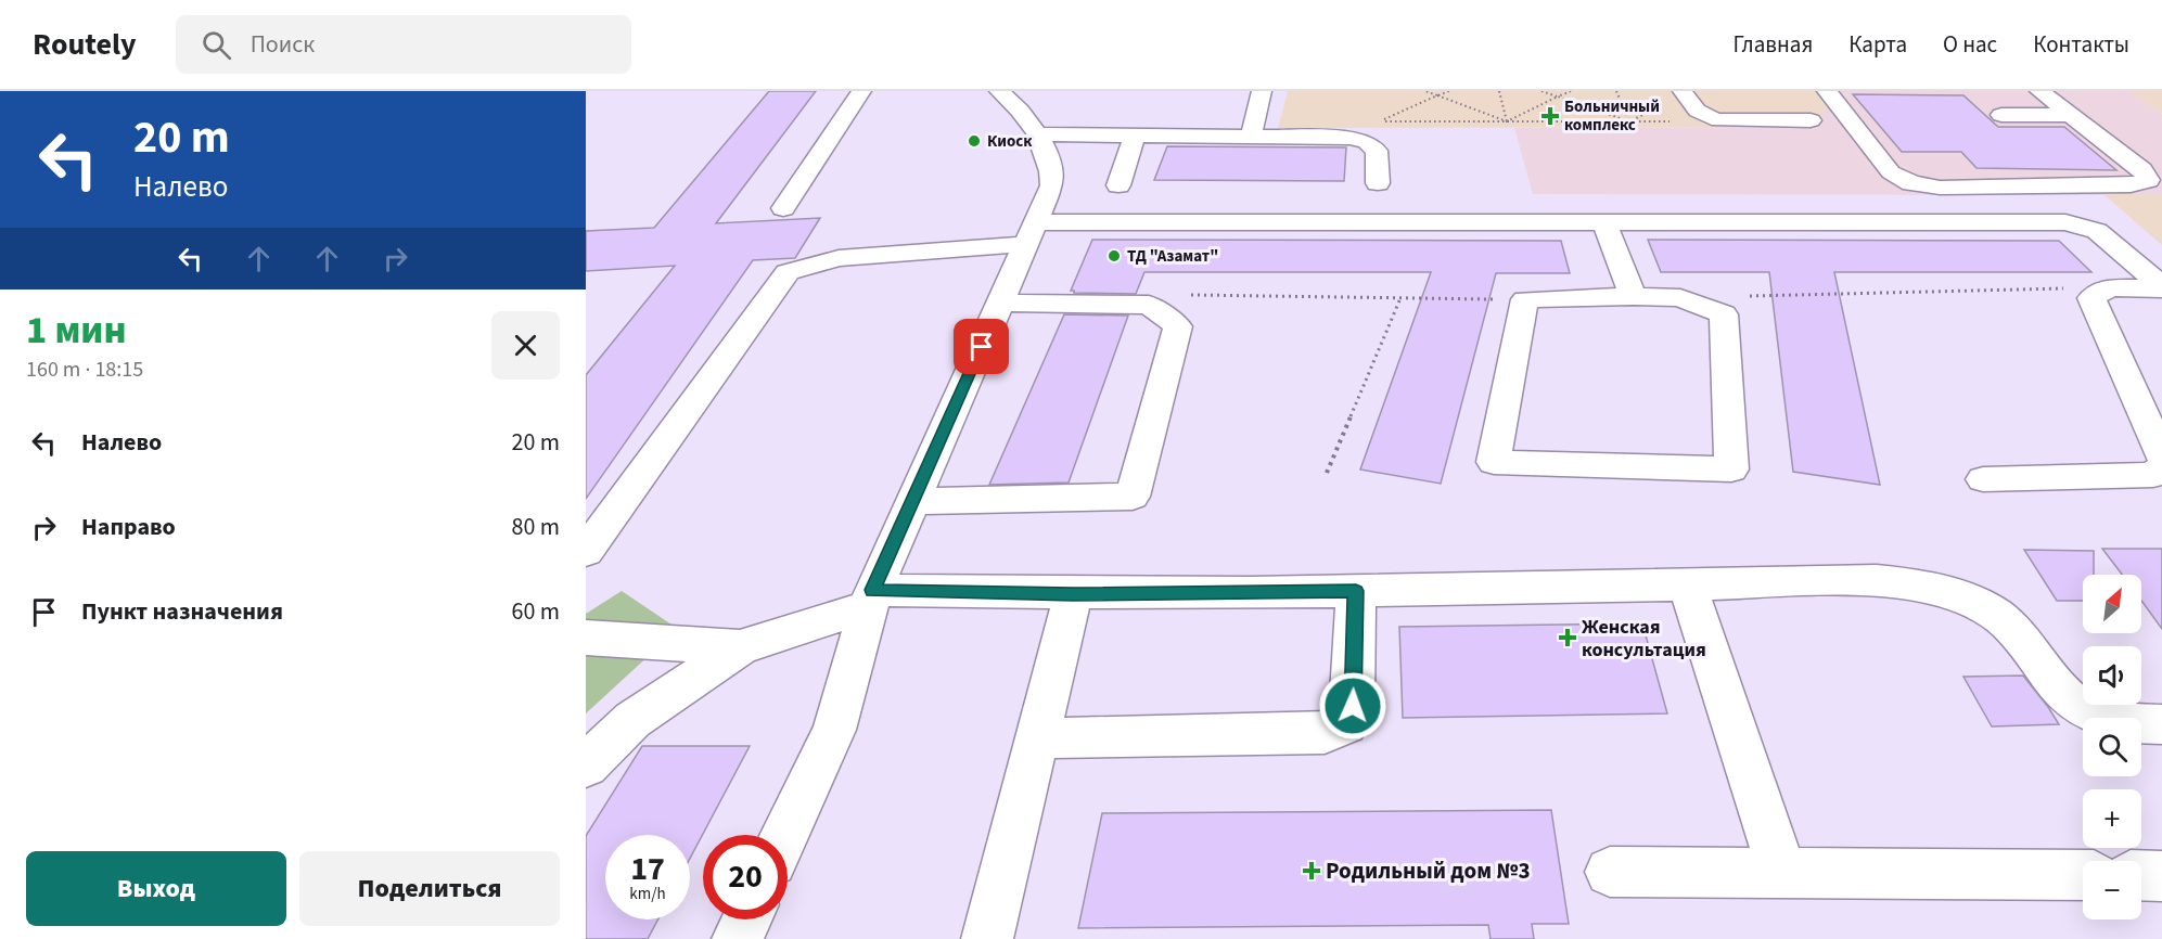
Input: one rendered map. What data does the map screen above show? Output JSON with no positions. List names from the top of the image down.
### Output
{
  "places": {
    "health": ["Больничный комплекс", "Женская консультация", "Родильный дом №3"],
    "other": ["Киоск", "ТД \"Азамат\""]
  },
  "north": "top right",
  "page": {
    "header": "Routely",
    "search": "Поиск",
    "nav": [
      "Главная",
      "Карта",
      "О нас",
      "Контакты"
    ],
    "turn": ["20 m", "Налево"],
    "heading": ["1 мин", "160 m · 18:15"],
    "list": [
      {
        "name": "Налево",
        "value": "20 m"
      },
      {
        "name": "Направо",
        "value": "80 m"
      },
      {
        "name": "Пункт назначения",
        "value": "60 m"
      }
    ],
    "map_buttons": ["+", "−"],
    "speed": "17 km/h",
    "limit": "20",
    "buttons": ["Выход", "Поделиться"]
  }
}
